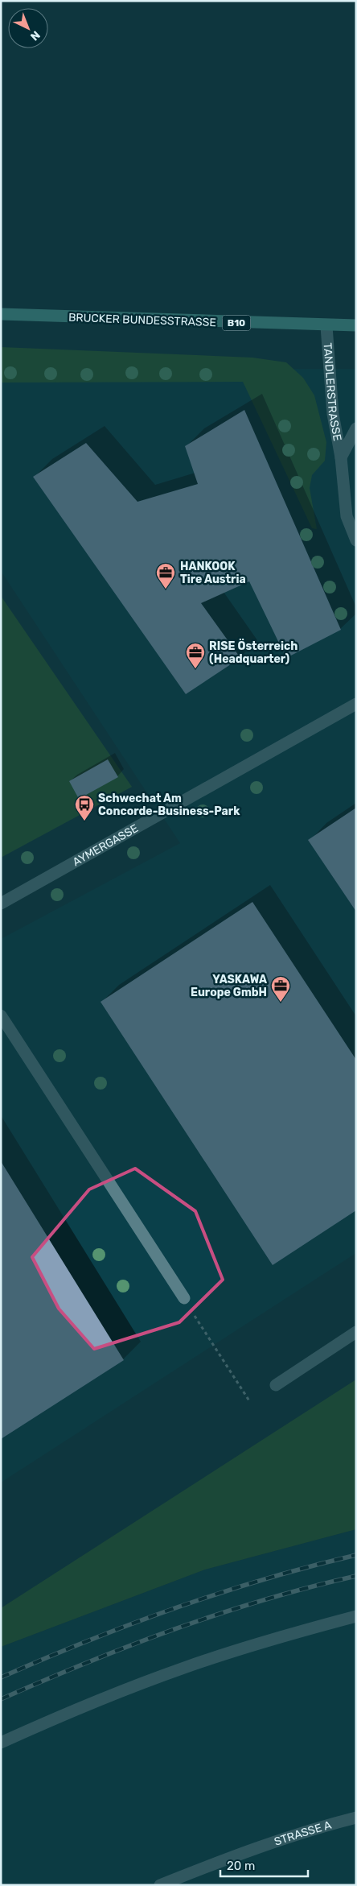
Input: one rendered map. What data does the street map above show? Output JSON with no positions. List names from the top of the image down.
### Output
{
  "streets": {
    "main road": ["BRUCKER BUNDESSTRASSE", "B10"],
    "street": ["TANDLERSTRASSE", "AYMERGASSE", "STRASSE A"]
  },
  "crossings": [
    ["BRUCKER BUNDESSTRASSE", "TANDLERSTRASSE"]
  ],
  "places": {
    "office": ["HANKOOK Tire Austria", "RISE Österreich (Headquarter)", "YASKAWA Europe GmbH"],
    "bus stop": ["Schwechat Am Concorde-Business-Park"]
  },
  "scale_bar": "20 m",
  "north": "bottom right"
}
